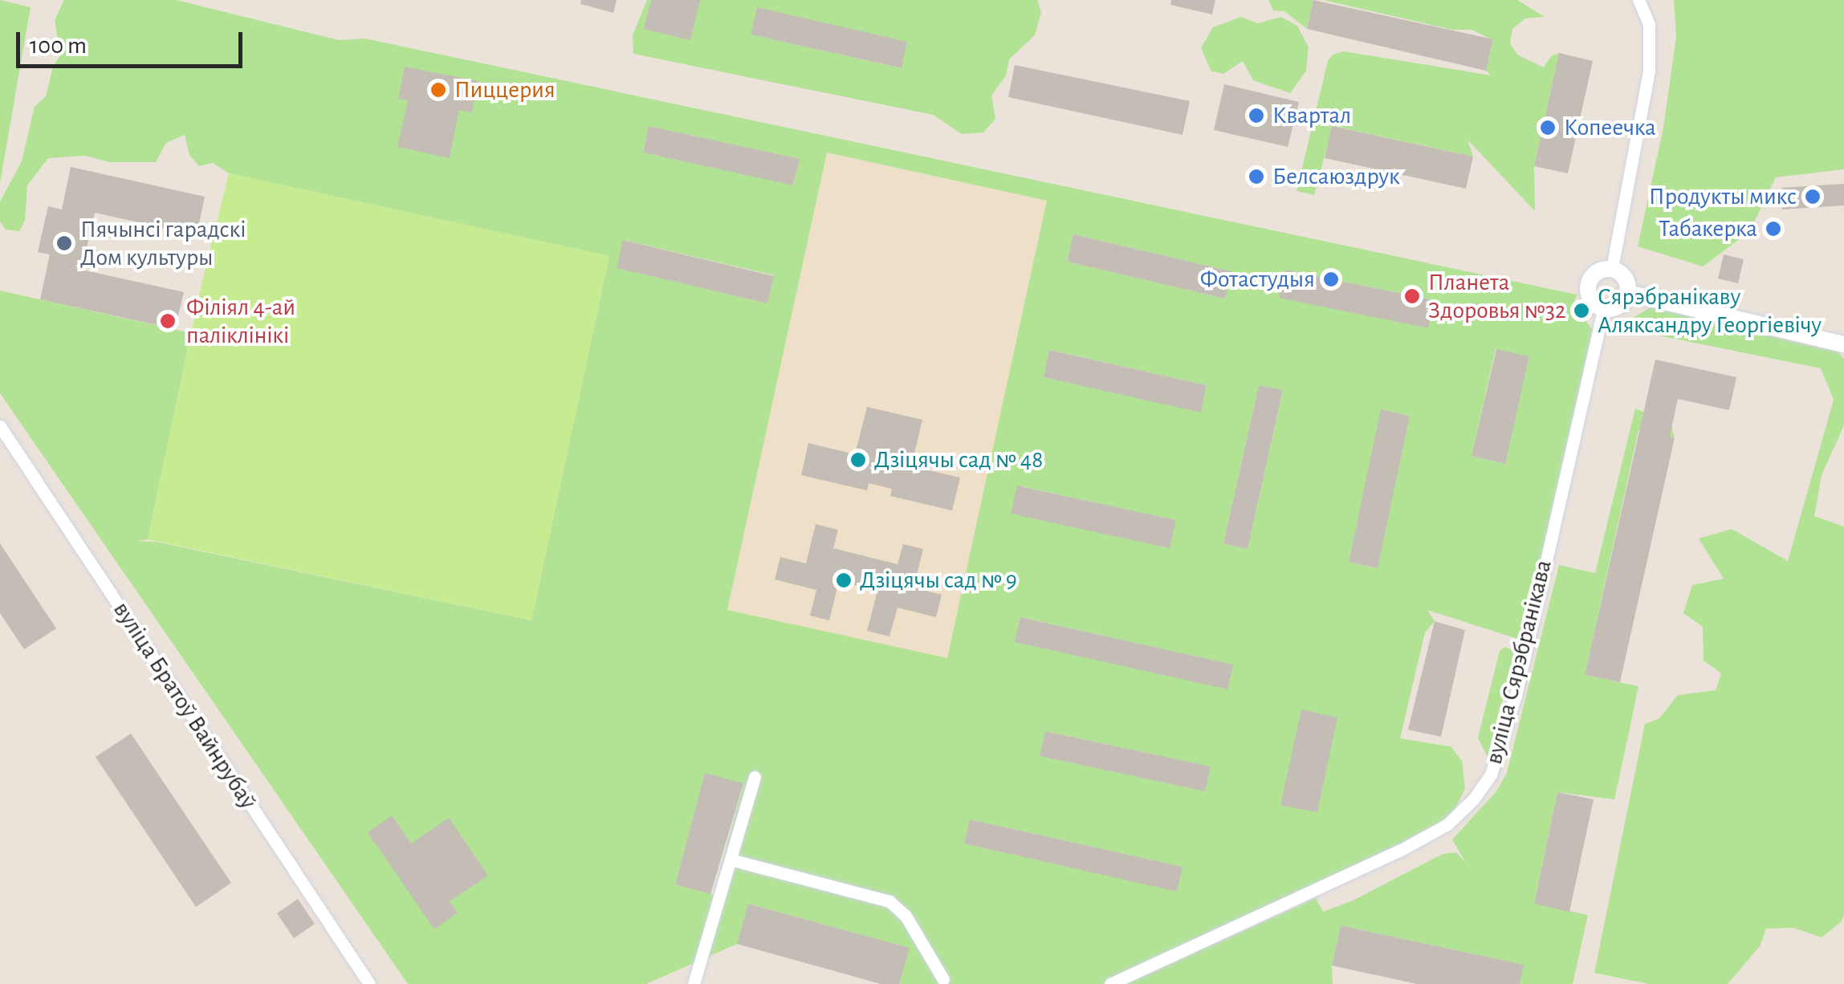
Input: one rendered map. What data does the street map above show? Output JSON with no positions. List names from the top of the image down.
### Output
{
  "streets": {
    "street": ["вуліца Сярэбранікава", "вуліца Братоў Вайнрубаў"]
  },
  "places": [
    "Пиццерия",
    "Квартал",
    "Копеечка",
    "Белсаюздрук",
    "Продукты микс",
    "Табакерка",
    "Пячынсі гарадскі Дом культуры",
    "Фотастудыя",
    "Планета Здоровья №32",
    "Сярэбранікаву Аляксандру Георгіевічу",
    "Філіял 4-ай паліклінікі",
    "Дзіцячы сад № 48",
    "Дзіцячы сад № 9"
  ],
  "scale_bar": "100 m"
}
